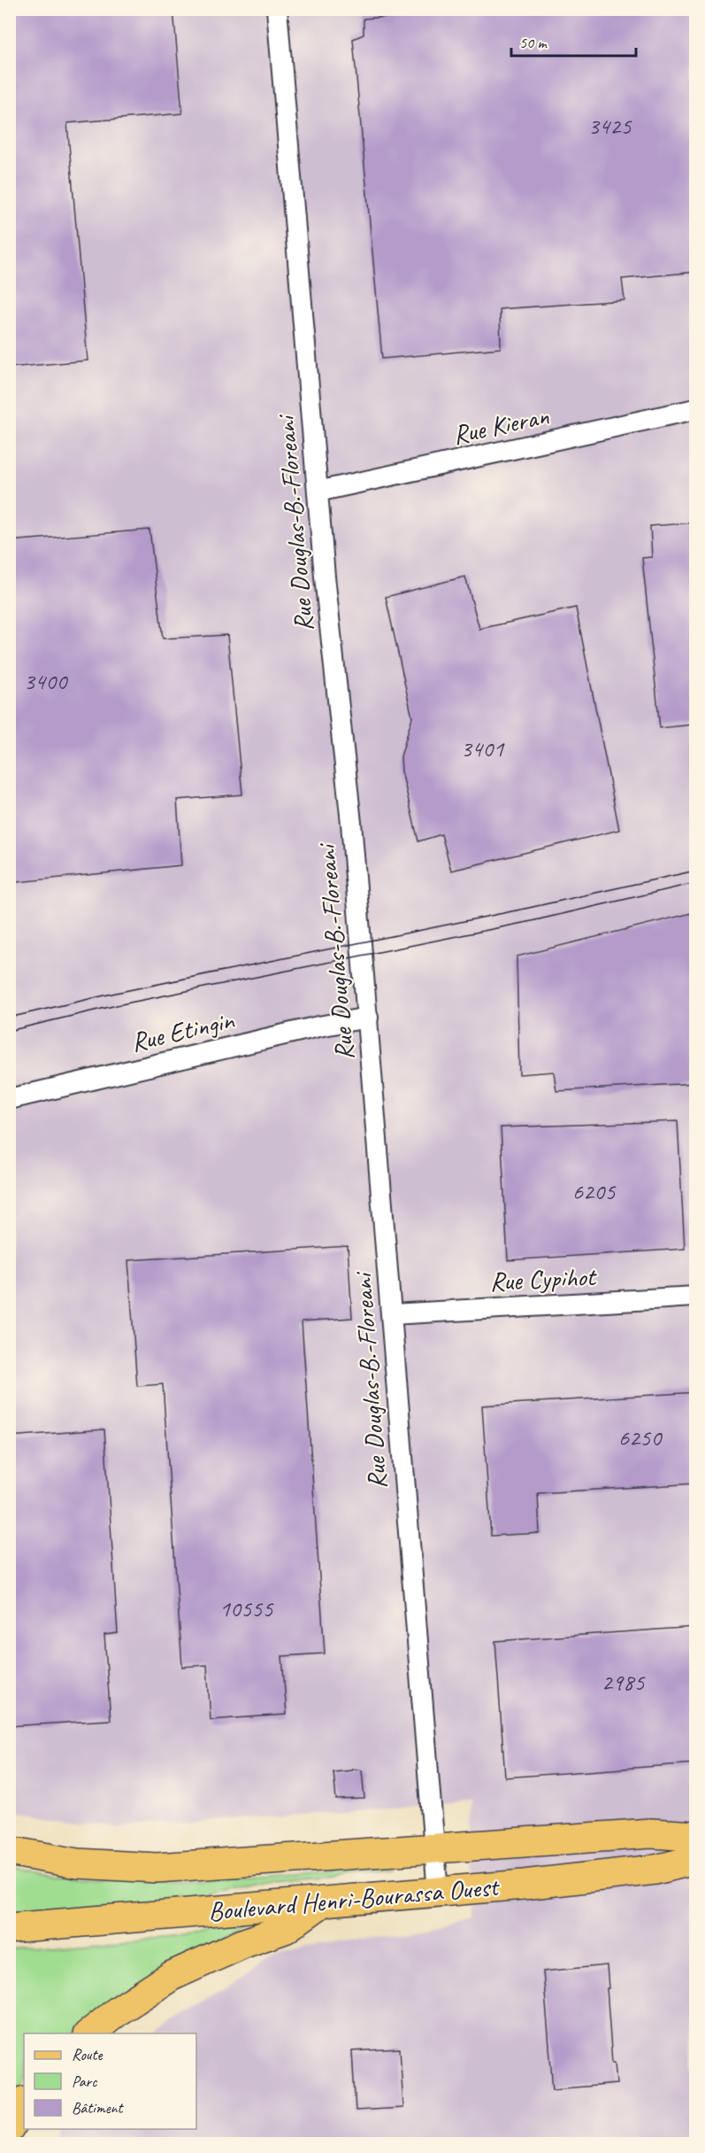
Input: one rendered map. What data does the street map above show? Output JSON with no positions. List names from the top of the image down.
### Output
{
  "streets": {
    "main road": ["Boulevard Henri-Bourassa Ouest"],
    "street": [
      "Rue Kieran",
      "Rue Douglas-B.-Floreani",
      "Rue Etingin",
      "Rue Cypihot"
    ]
  },
  "crossings": [
    ["Rue Kieran", "Rue Douglas-B.-Floreani"],
    ["Rue Douglas-B.-Floreani", "Rue Etingin"],
    ["Rue Douglas-B.-Floreani", "Rue Cypihot"],
    ["Rue Douglas-B.-Floreani", "Boulevard Henri-Bourassa Ouest"]
  ],
  "house_numbers": [
    "3425",
    "3400",
    "3401",
    "6205",
    "6250",
    "10555",
    "2985"
  ],
  "legend": ["Route", "Parc", "Bâtiment"],
  "scale_bar": "50 m"
}
